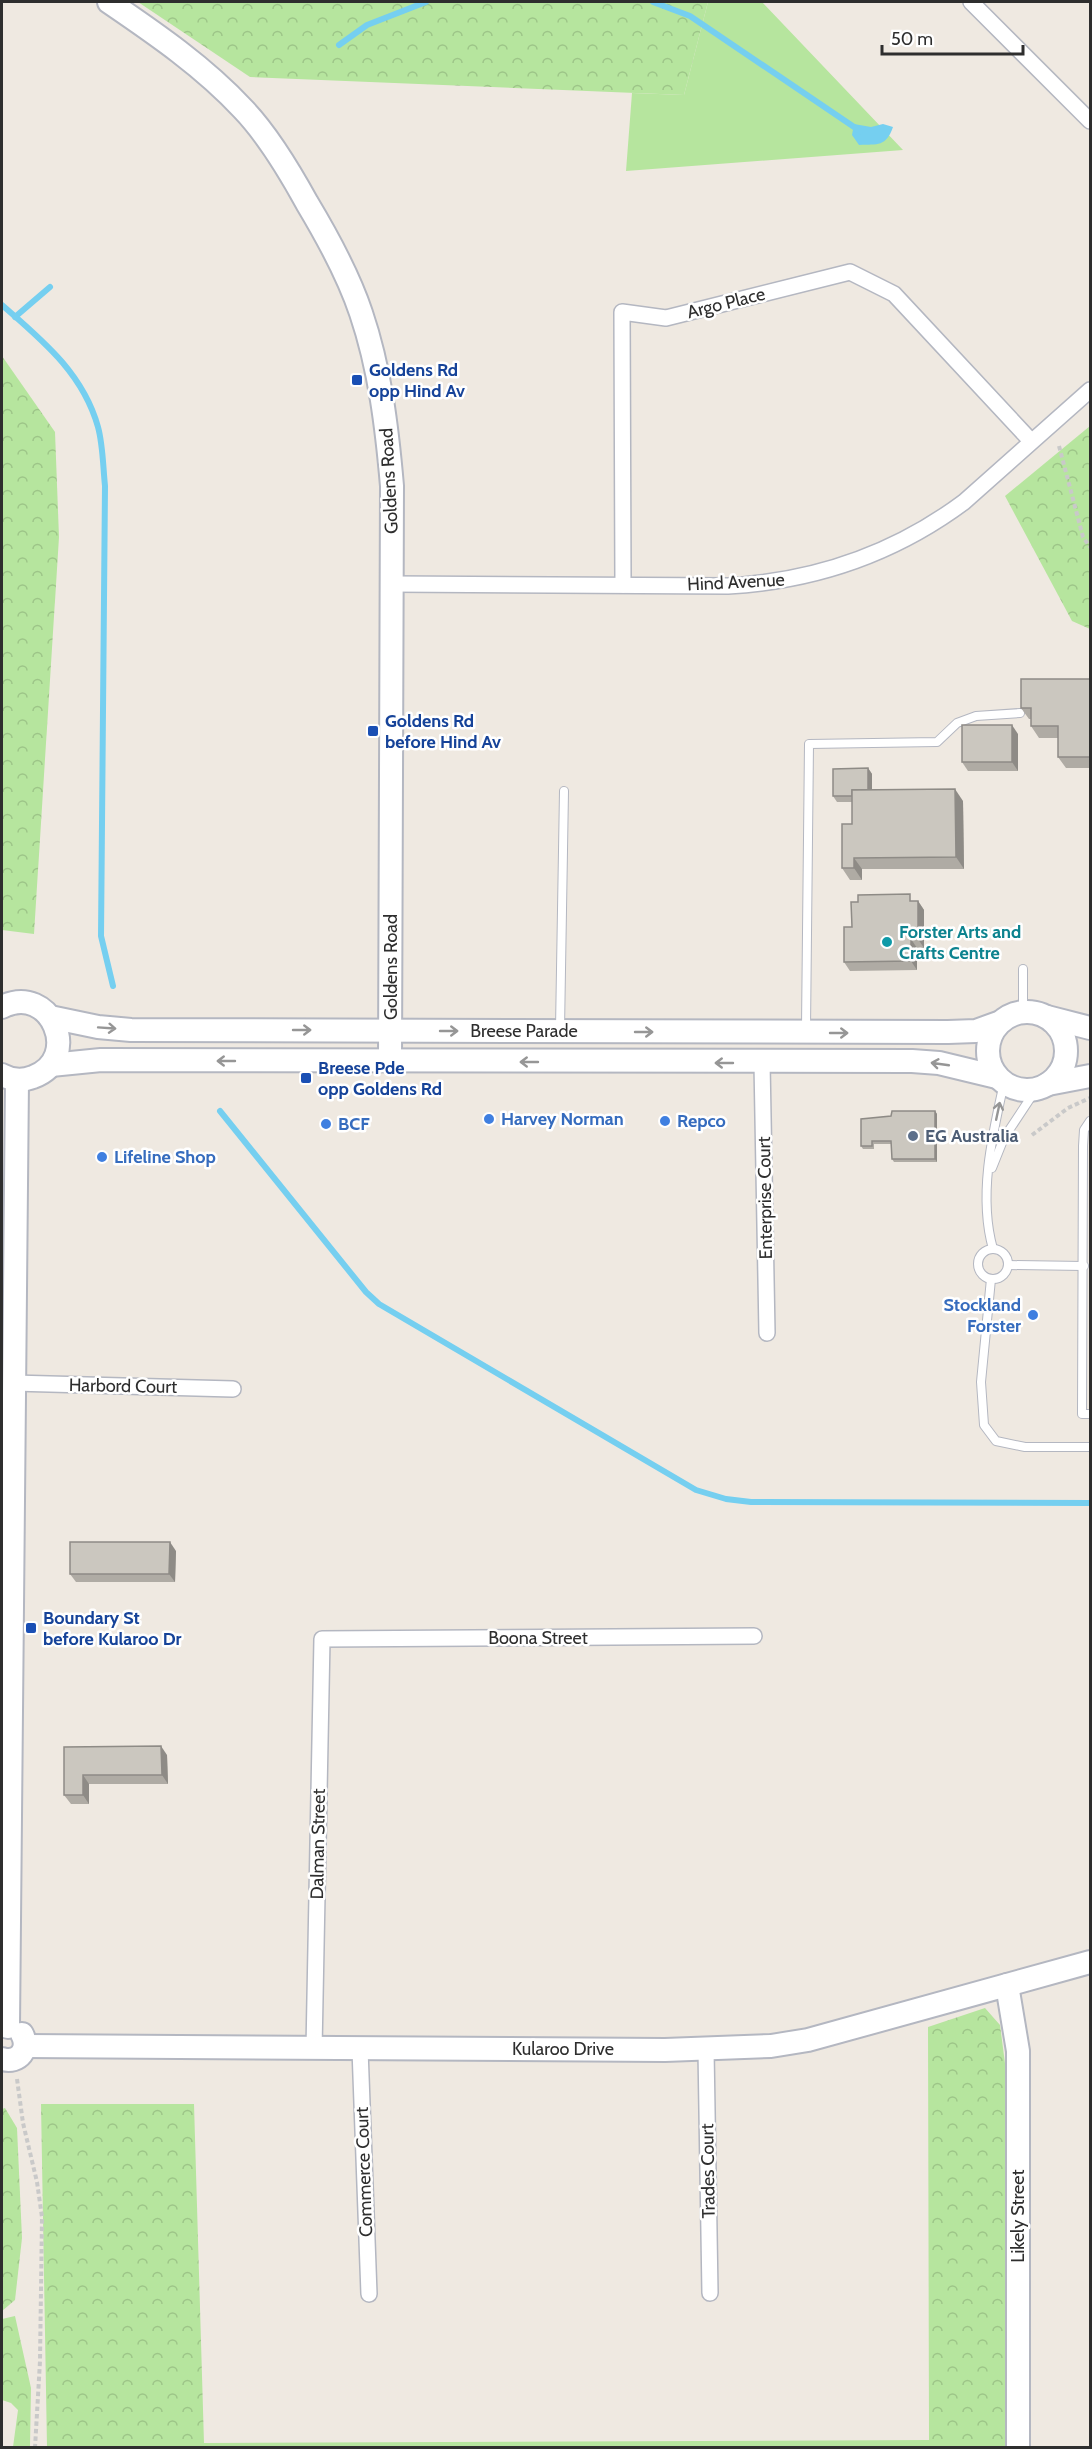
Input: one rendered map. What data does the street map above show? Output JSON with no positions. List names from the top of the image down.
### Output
{
  "streets": {
    "main road": [
      "Goldens Road",
      "Breese Parade",
      "Kularoo Drive",
      "Likely Street"
    ],
    "street": [
      "Argo Place",
      "Hind Avenue",
      "Enterprise Court",
      "Harbord Court",
      "Boona Street",
      "Dalman Street",
      "Trades Court",
      "Commerce Court"
    ]
  },
  "crossings": [
    ["Argo Place", "Hind Avenue"],
    ["Goldens Road", "Hind Avenue"],
    ["Goldens Road", "Breese Parade"],
    ["Breese Parade", "Enterprise Court"],
    ["Boona Street", "Dalman Street"],
    ["Dalman Street", "Kularoo Drive"],
    ["Kularoo Drive", "Trades Court"],
    ["Kularoo Drive", "Commerce Court"],
    ["Kularoo Drive", "Likely Street"]
  ],
  "places": {
    "transit": [
      "Goldens Rd opp Hind Av",
      "Goldens Rd before Hind Av",
      "Breese Pde opp Goldens Rd",
      "Boundary St before Kularoo Dr"
    ],
    "other": [
      "Forster Arts and Crafts Centre",
      "Harvey Norman",
      "Repco",
      "BCF",
      "EG Australia",
      "Lifeline Shop",
      "Stockland Forster"
    ]
  },
  "scale_bar": "50 m"
}
